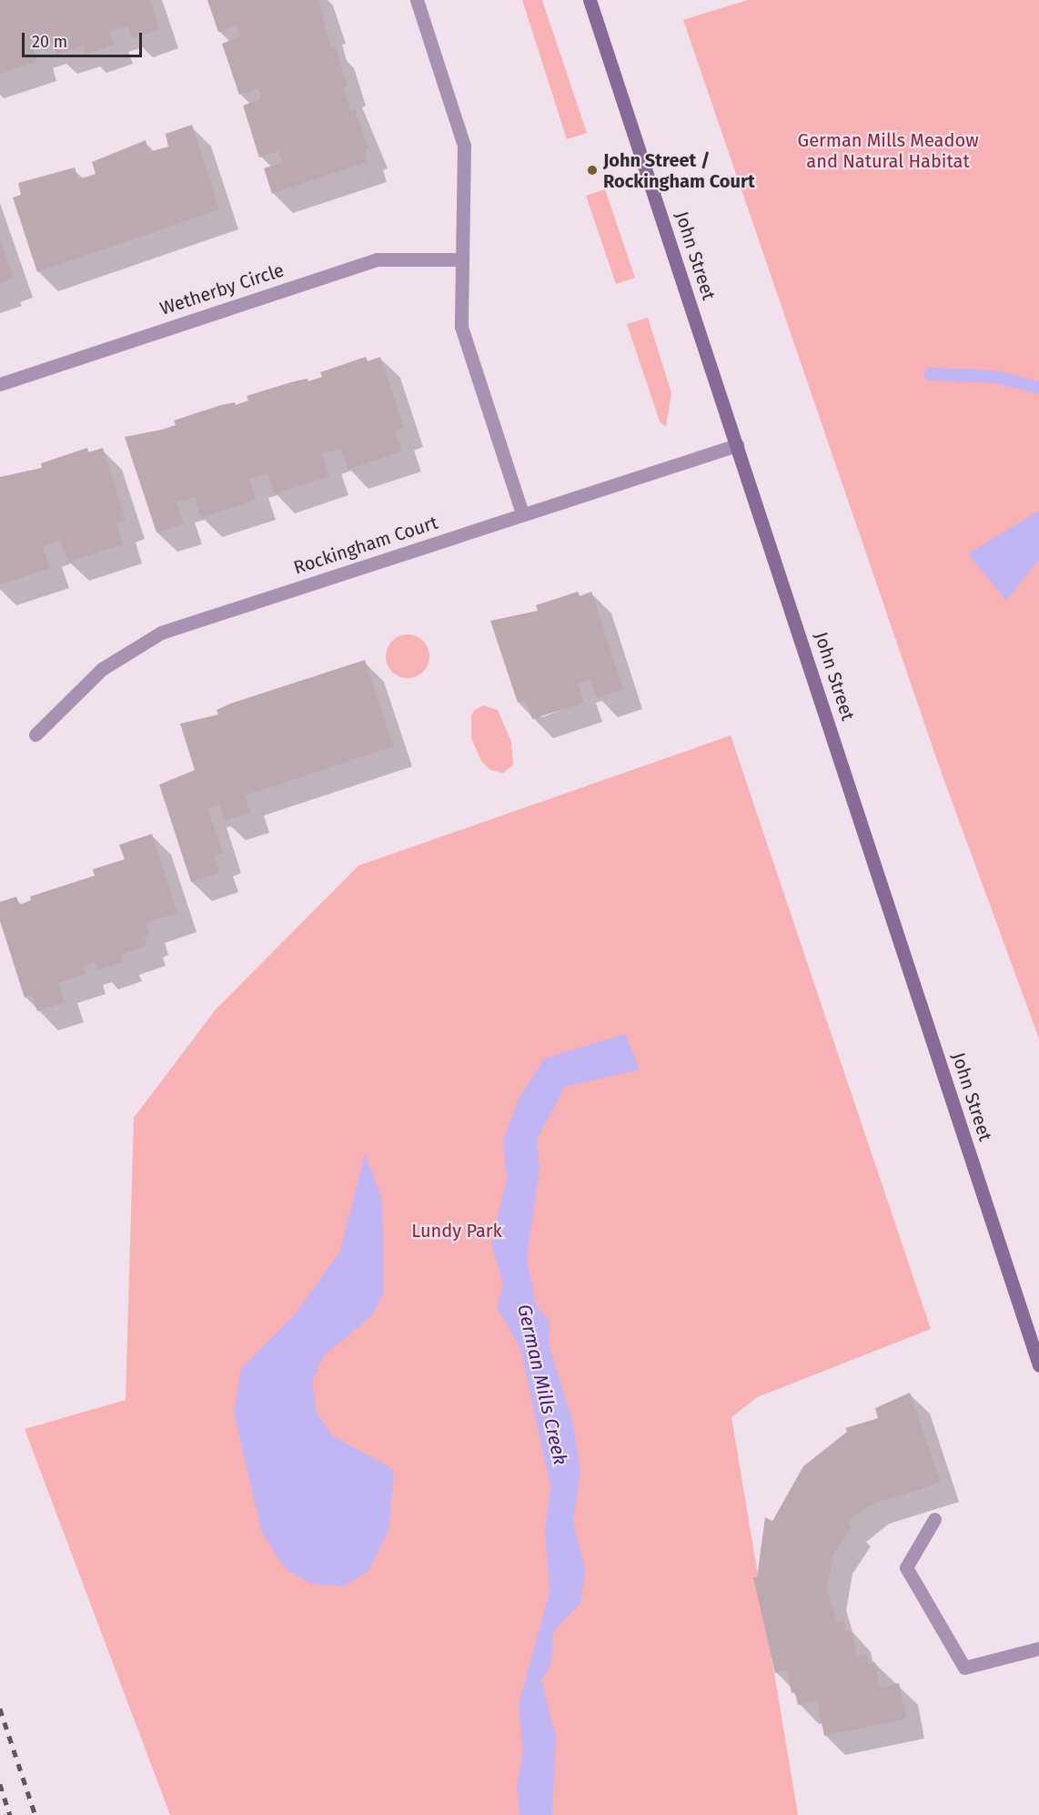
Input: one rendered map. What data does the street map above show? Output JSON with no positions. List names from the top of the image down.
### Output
{
  "streets": {
    "main road": ["John Street"],
    "street": ["Wetherby Circle", "Rockingham Court"]
  },
  "crossings": [
    ["John Street", "Rockingham Court"]
  ],
  "water": ["German Mills Creek"],
  "parks": ["German Mills Meadow and Natural Habitat", "Lundy Park"],
  "places": ["John Street / Rockingham Court"],
  "scale_bar": "20 m"
}
